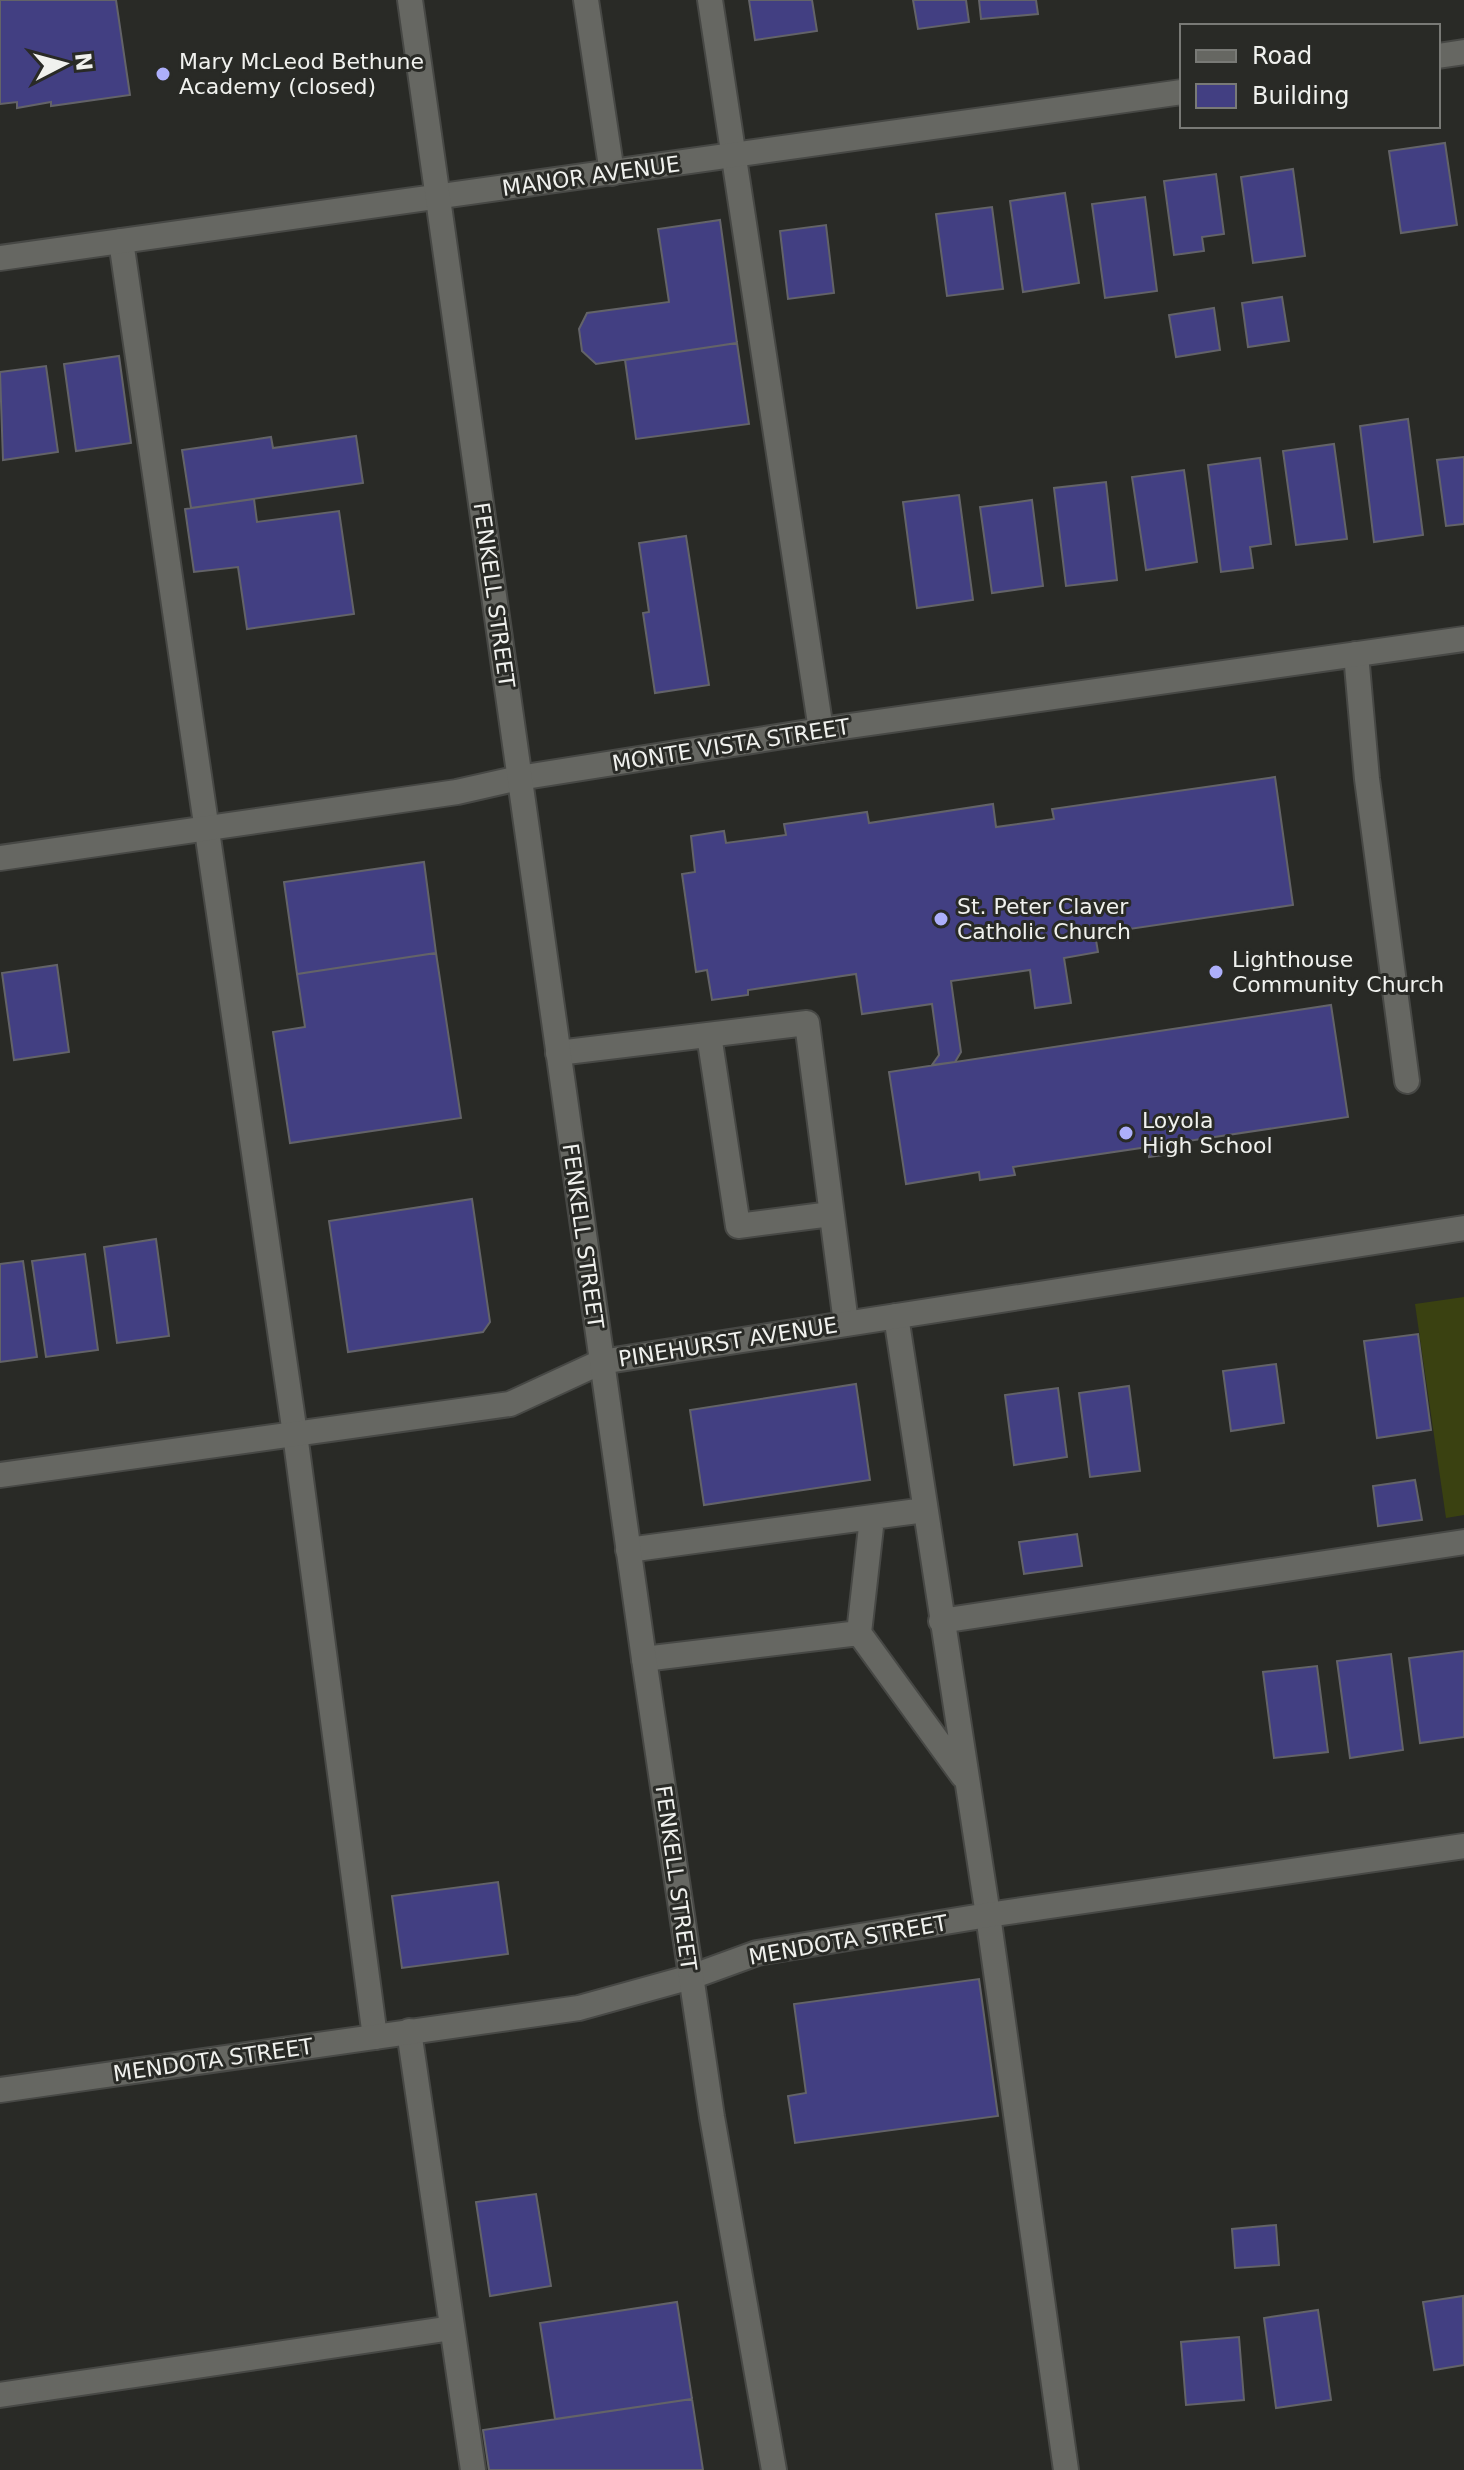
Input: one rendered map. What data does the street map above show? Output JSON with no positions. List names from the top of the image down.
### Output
{
  "streets": {
    "street": [
      "MANOR AVENUE",
      "FENKELL STREET",
      "MONTE VISTA STREET",
      "PINEHURST AVENUE",
      "MENDOTA STREET"
    ]
  },
  "crossings": [
    ["MANOR AVENUE", "FENKELL STREET"],
    ["FENKELL STREET", "MONTE VISTA STREET"],
    ["FENKELL STREET", "PINEHURST AVENUE"],
    ["FENKELL STREET", "MENDOTA STREET"]
  ],
  "places": [
    "Mary McLeod Bethune Academy (closed)",
    "St. Peter Claver Catholic Church",
    "Lighthouse Community Church",
    "Loyola High School"
  ],
  "legend": ["Road", "Building"],
  "north": "right"
}
